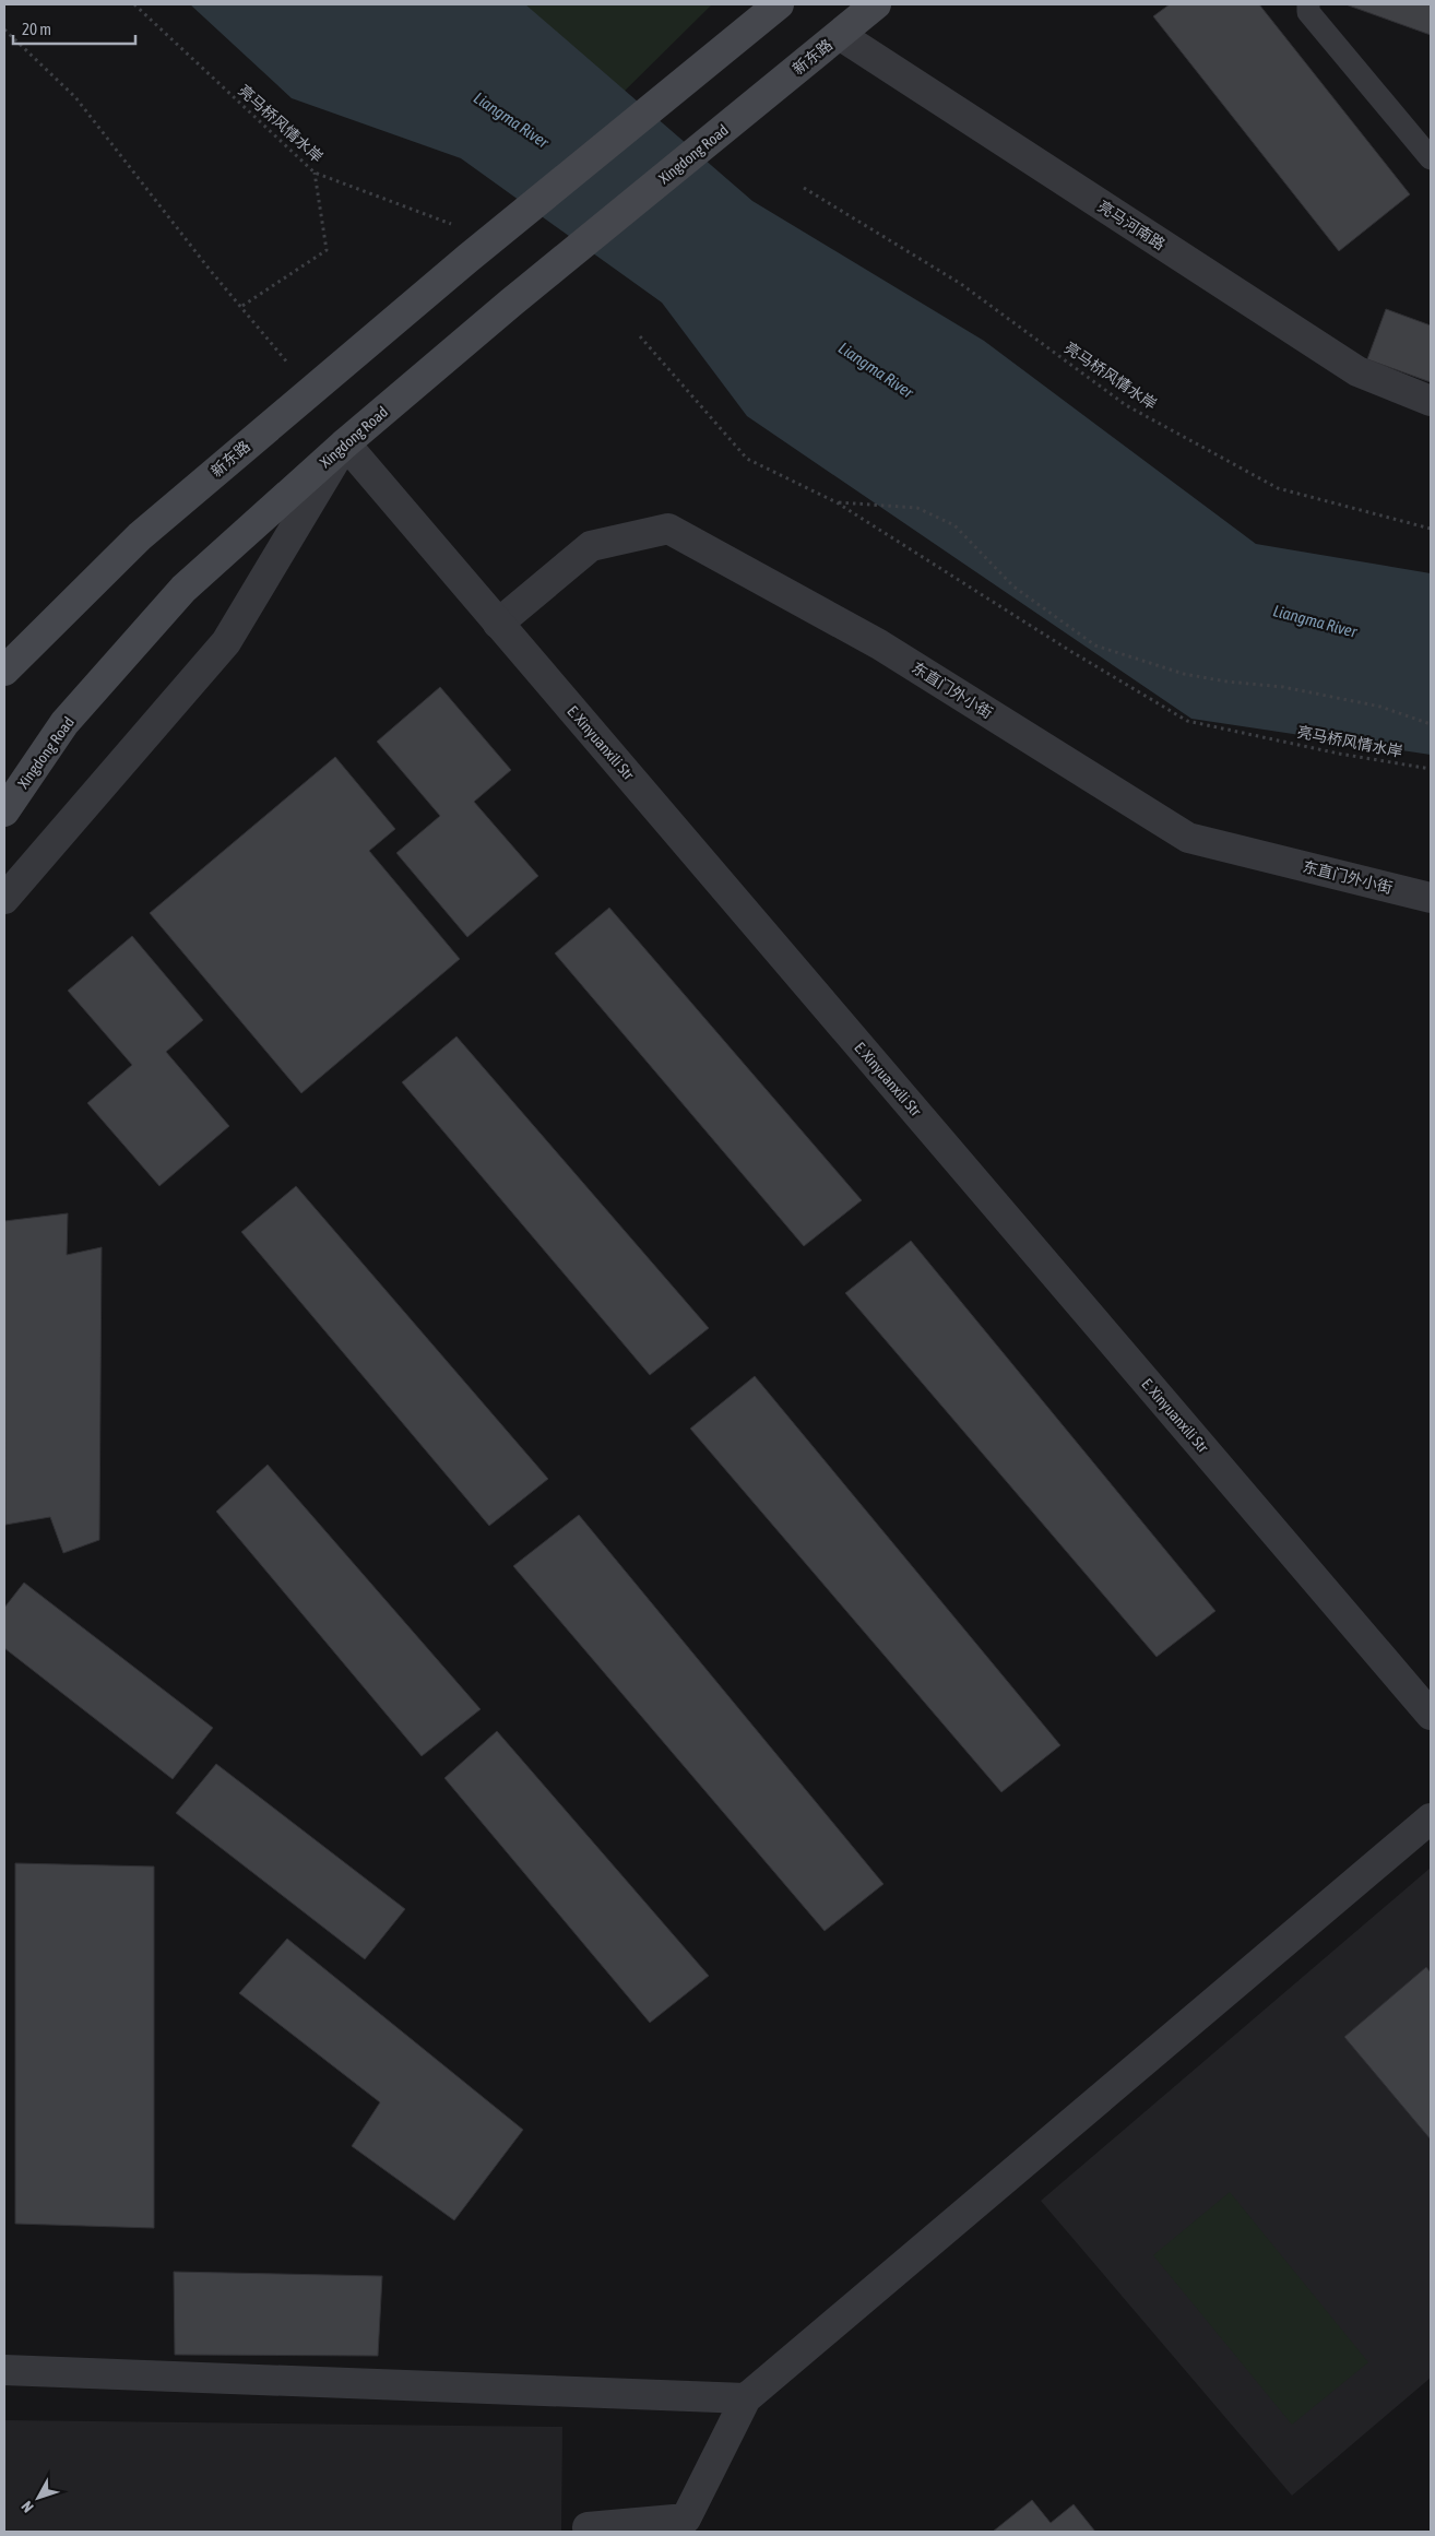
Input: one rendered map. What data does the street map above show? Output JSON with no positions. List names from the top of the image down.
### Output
{
  "streets": {
    "main road": ["新东路", "Xingdong Road"],
    "street": ["亮马河南路", "东直门外小街", "E. Xinyuanxili Str"],
    "path": ["亮马桥风情水岸"]
  },
  "crossings": [
    ["新东路", "Xingdong Road"],
    ["新东路", "亮马河南路"],
    ["Xingdong Road", "E. Xinyuanxili Str"],
    ["东直门外小街", "E. Xinyuanxili Str"]
  ],
  "water": ["Liangma River"],
  "scale_bar": "20 m",
  "north": "bottom left"
}
